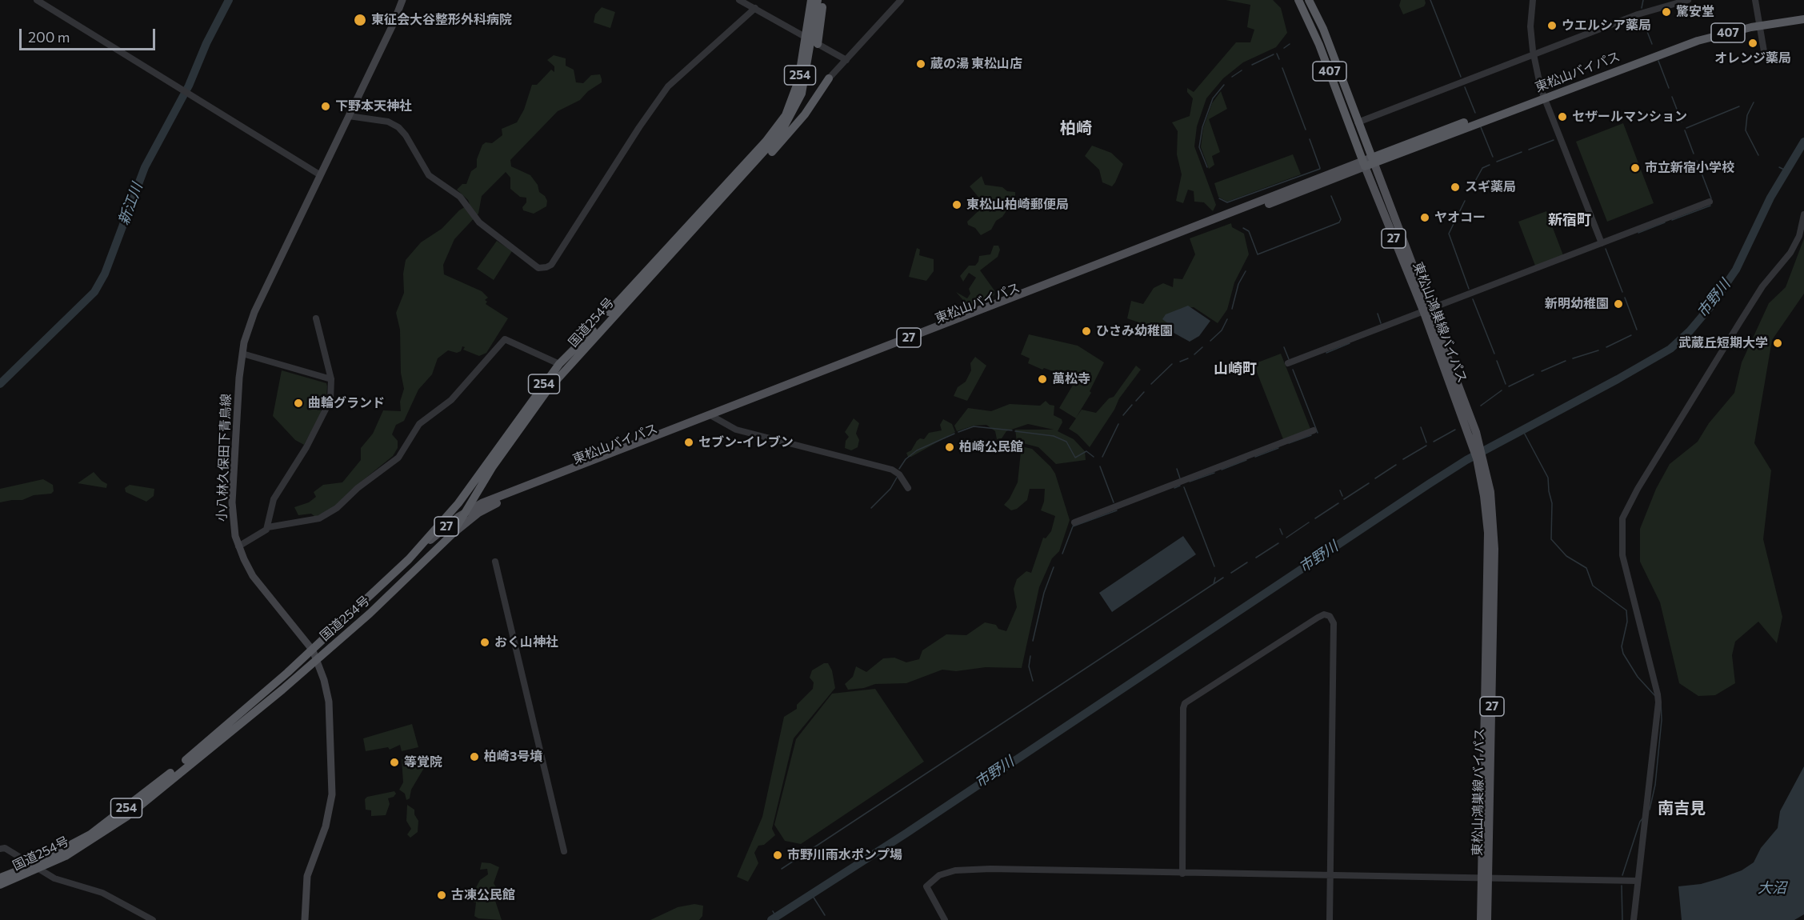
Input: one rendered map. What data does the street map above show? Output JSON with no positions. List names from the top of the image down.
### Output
{
  "streets": {
    "highway": [
      "407",
      "東松山バイパス",
      "254",
      "国道254号"
    ],
    "main road": ["27", "東松山鴻巣線バイパス", "小八林久保田下青鳥線"]
  },
  "crossings": [
    ["407", "東松山バイパス"],
    ["407", "東松山鴻巣線バイパス"],
    ["東松山バイパス", "27"],
    ["東松山バイパス", "東松山鴻巣線バイパス"],
    ["254", "国道254号"],
    ["27", "国道254号"],
    ["国道254号", "小八林久保田下青鳥線"]
  ],
  "districts": [
    "柏崎",
    "新宿町",
    "山崎町",
    "南吉見"
  ],
  "water": ["新江川", "市野川", "大沼"],
  "places": [
    "驚安堂",
    "東征会大谷整形外科病院",
    "ウエルシア薬局",
    "オレンジ薬局",
    "蔵の湯 東松山店",
    "下野本天神社",
    "セザールマンション",
    "市立新宿小学校",
    "スギ薬局",
    "東松山柏崎郵便局",
    "ヤオコー",
    "新明幼稚園",
    "ひさみ幼稚園",
    "武蔵丘短期大学",
    "萬松寺",
    "曲輪グランド",
    "セブン-イレブン",
    "柏崎公民館",
    "おく山神社",
    "柏崎3号墳",
    "等覚院",
    "市野川雨水ポンプ場",
    "古凍公民館"
  ],
  "scale_bar": "200 m"
}
